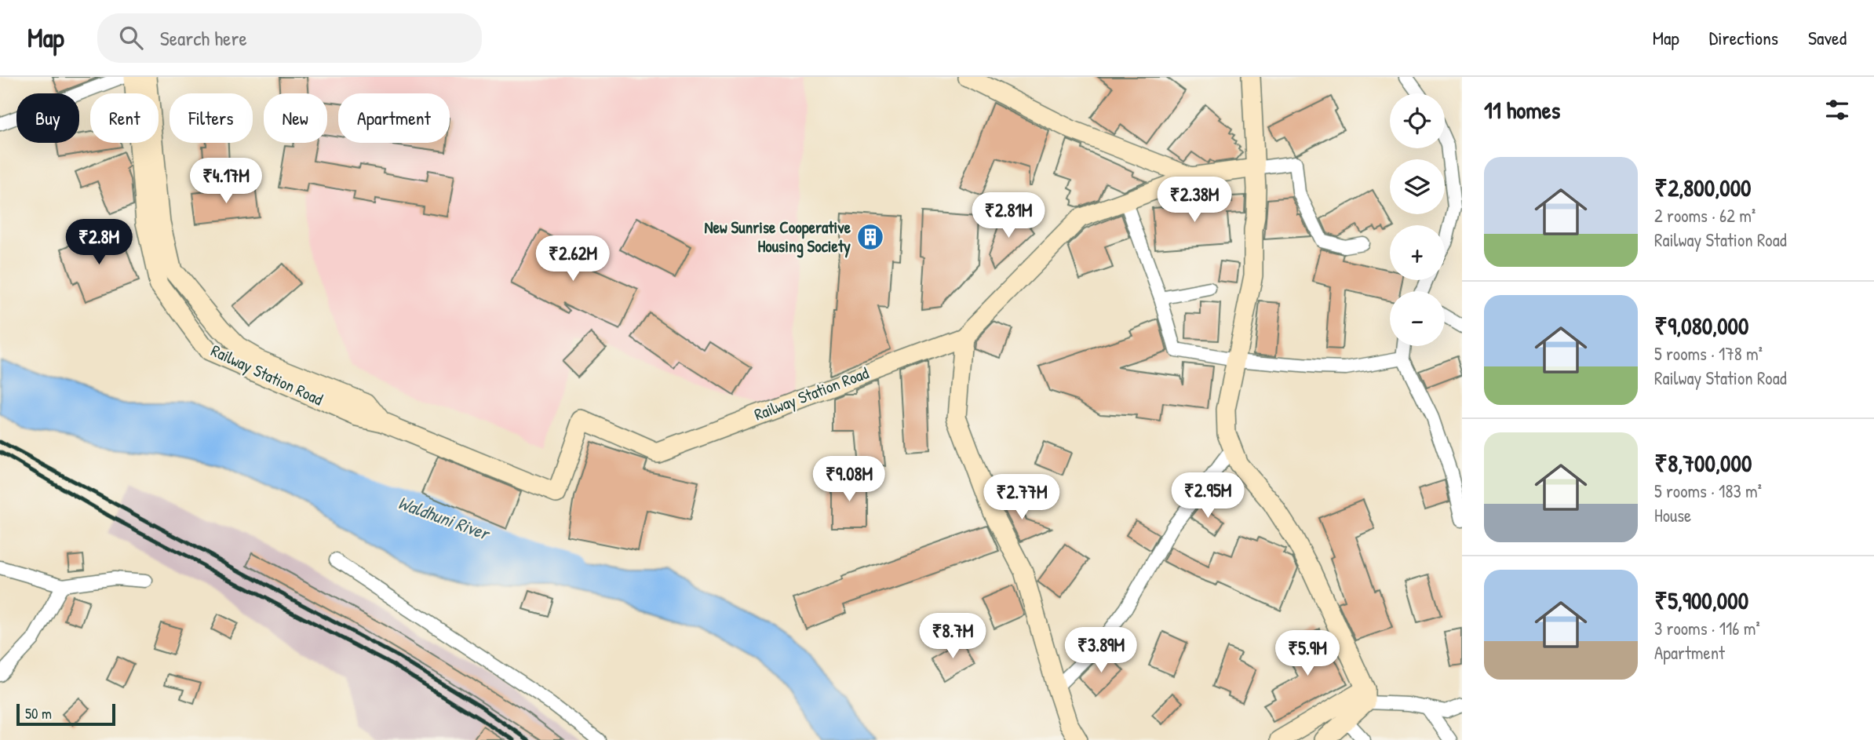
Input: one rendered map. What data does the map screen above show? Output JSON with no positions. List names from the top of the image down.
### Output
{
  "streets": {
    "street": ["Railway Station Road"]
  },
  "water": ["Waldhuni River"],
  "places": {
    "building": ["New Sunrise Cooperative Housing Society"]
  },
  "scale_bar": "50 m",
  "page": {
    "header": "Map",
    "search": "Search here",
    "nav": ["Map", "Directions", "Saved"],
    "heading": "11 homes",
    "map_buttons": ["+", "−"],
    "chip": [
      "Buy",
      "Rent",
      "Filters",
      "New",
      "Apartment"
    ],
    "list": [
      {
        "name": "₹2,800,000",
        "note": "2 rooms · 62 m² · Railway Station Road"
      },
      {
        "name": "₹9,080,000",
        "note": "5 rooms · 178 m² · Railway Station Road"
      },
      {
        "name": "₹8,700,000",
        "note": "5 rooms · 183 m² · House"
      },
      {
        "name": "₹5,900,000",
        "note": "3 rooms · 116 m² · Apartment"
      }
    ],
    "price": [
      "₹4.17M",
      "₹2.38M",
      "₹2.81M",
      "₹2.8M",
      "₹2.62M",
      "₹9.08M",
      "₹2.95M",
      "₹2.77M",
      "₹8.7M",
      "₹3.89M",
      "₹5.9M"
    ],
    "scale": "50 m"
  }
}
